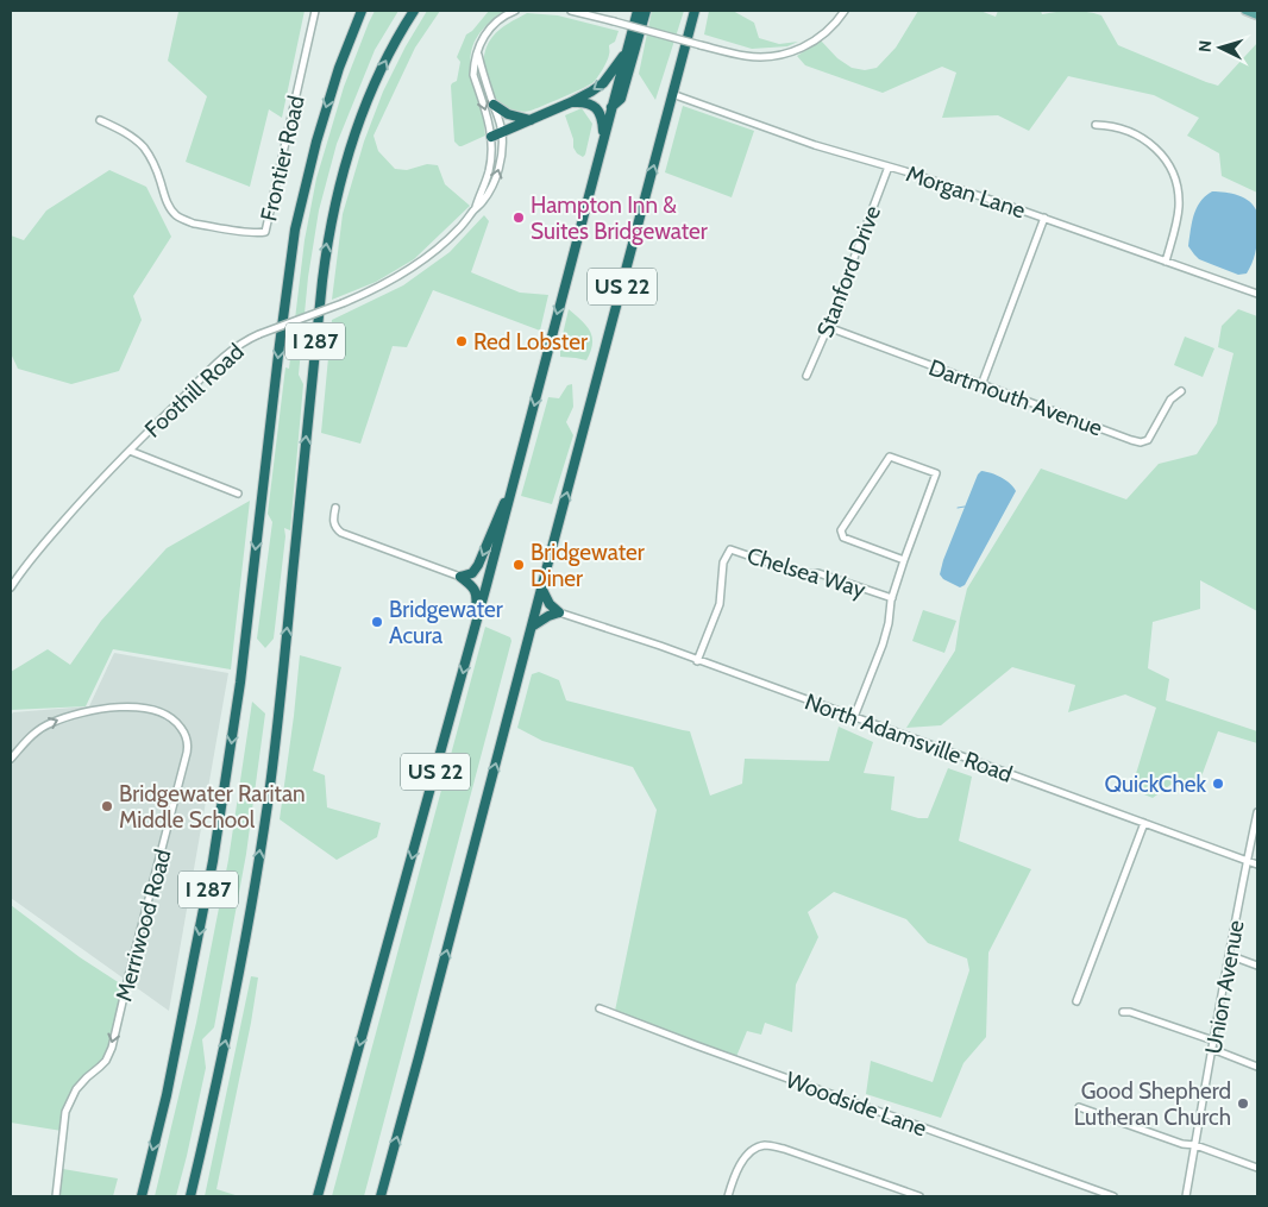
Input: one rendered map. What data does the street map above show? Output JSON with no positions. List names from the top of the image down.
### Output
{
  "streets": {
    "highway": ["US 22", "I 287"],
    "street": [
      "Frontier Road",
      "Morgan Lane",
      "Stanford Drive",
      "Foothill Road",
      "Dartmouth Avenue",
      "Chelsea Way",
      "North Adamsville Road",
      "Merriwood Road",
      "Union Avenue",
      "Woodside Lane"
    ]
  },
  "crossings": [
    ["Morgan Lane", "Stanford Drive"],
    ["Morgan Lane", "US 22"],
    ["Stanford Drive", "Dartmouth Avenue"],
    ["Chelsea Way", "North Adamsville Road"],
    ["North Adamsville Road", "Union Avenue"]
  ],
  "places": [
    "Hampton Inn & Suites Bridgewater",
    "Red Lobster",
    "Bridgewater Diner",
    "Bridgewater Acura",
    "QuickChek",
    "Bridgewater Raritan Middle School",
    "Good Shepherd Lutheran Church"
  ],
  "north": "left"
}
